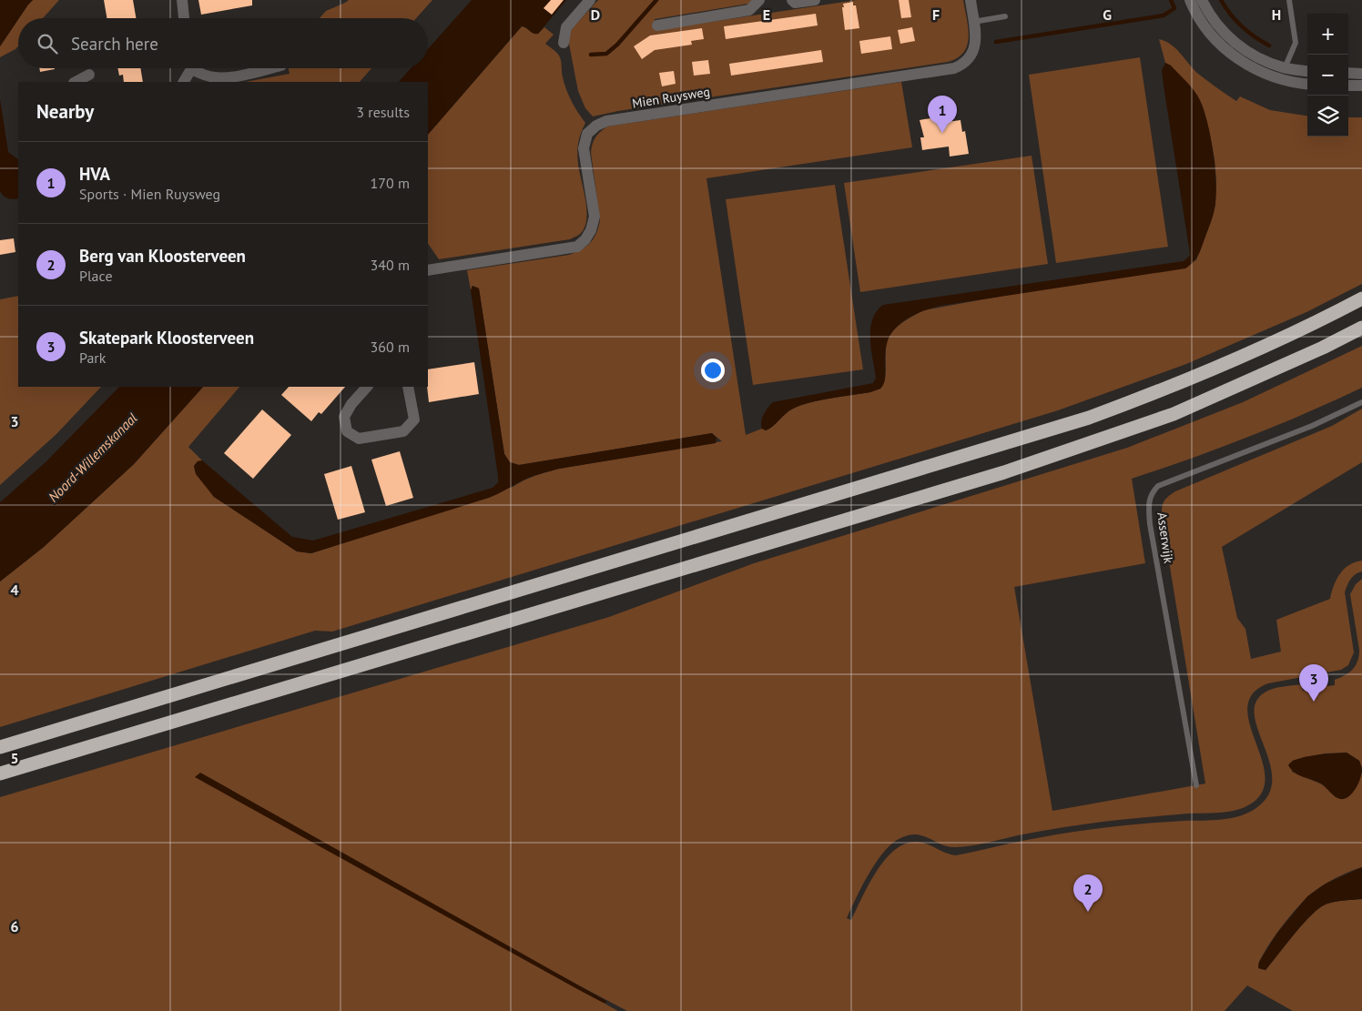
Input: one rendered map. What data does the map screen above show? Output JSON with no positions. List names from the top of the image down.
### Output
{
  "streets": {
    "street": ["Mien Ruysweg"],
    "lane": ["Asserwijk"]
  },
  "water": ["Noord-Willemskanaal"],
  "page": {
    "map_buttons": ["+", "−"],
    "search": "Search here",
    "heading": ["Nearby", "3 results"],
    "pins": ["1", "3", "2"],
    "list": [
      {
        "mark": "1",
        "name": "HVA",
        "note": "Sports · Mien Ruysweg",
        "value": "170 m"
      },
      {
        "mark": "2",
        "name": "Berg van Kloosterveen",
        "note": "Place",
        "value": "340 m"
      },
      {
        "mark": "3",
        "name": "Skatepark Kloosterveen",
        "note": "Park",
        "value": "360 m"
      }
    ]
  },
  "grid": {
    "columns": [
      "D",
      "E",
      "F",
      "G",
      "H"
    ],
    "rows": [
      "3",
      "4",
      "5",
      "6"
    ]
  }
}
